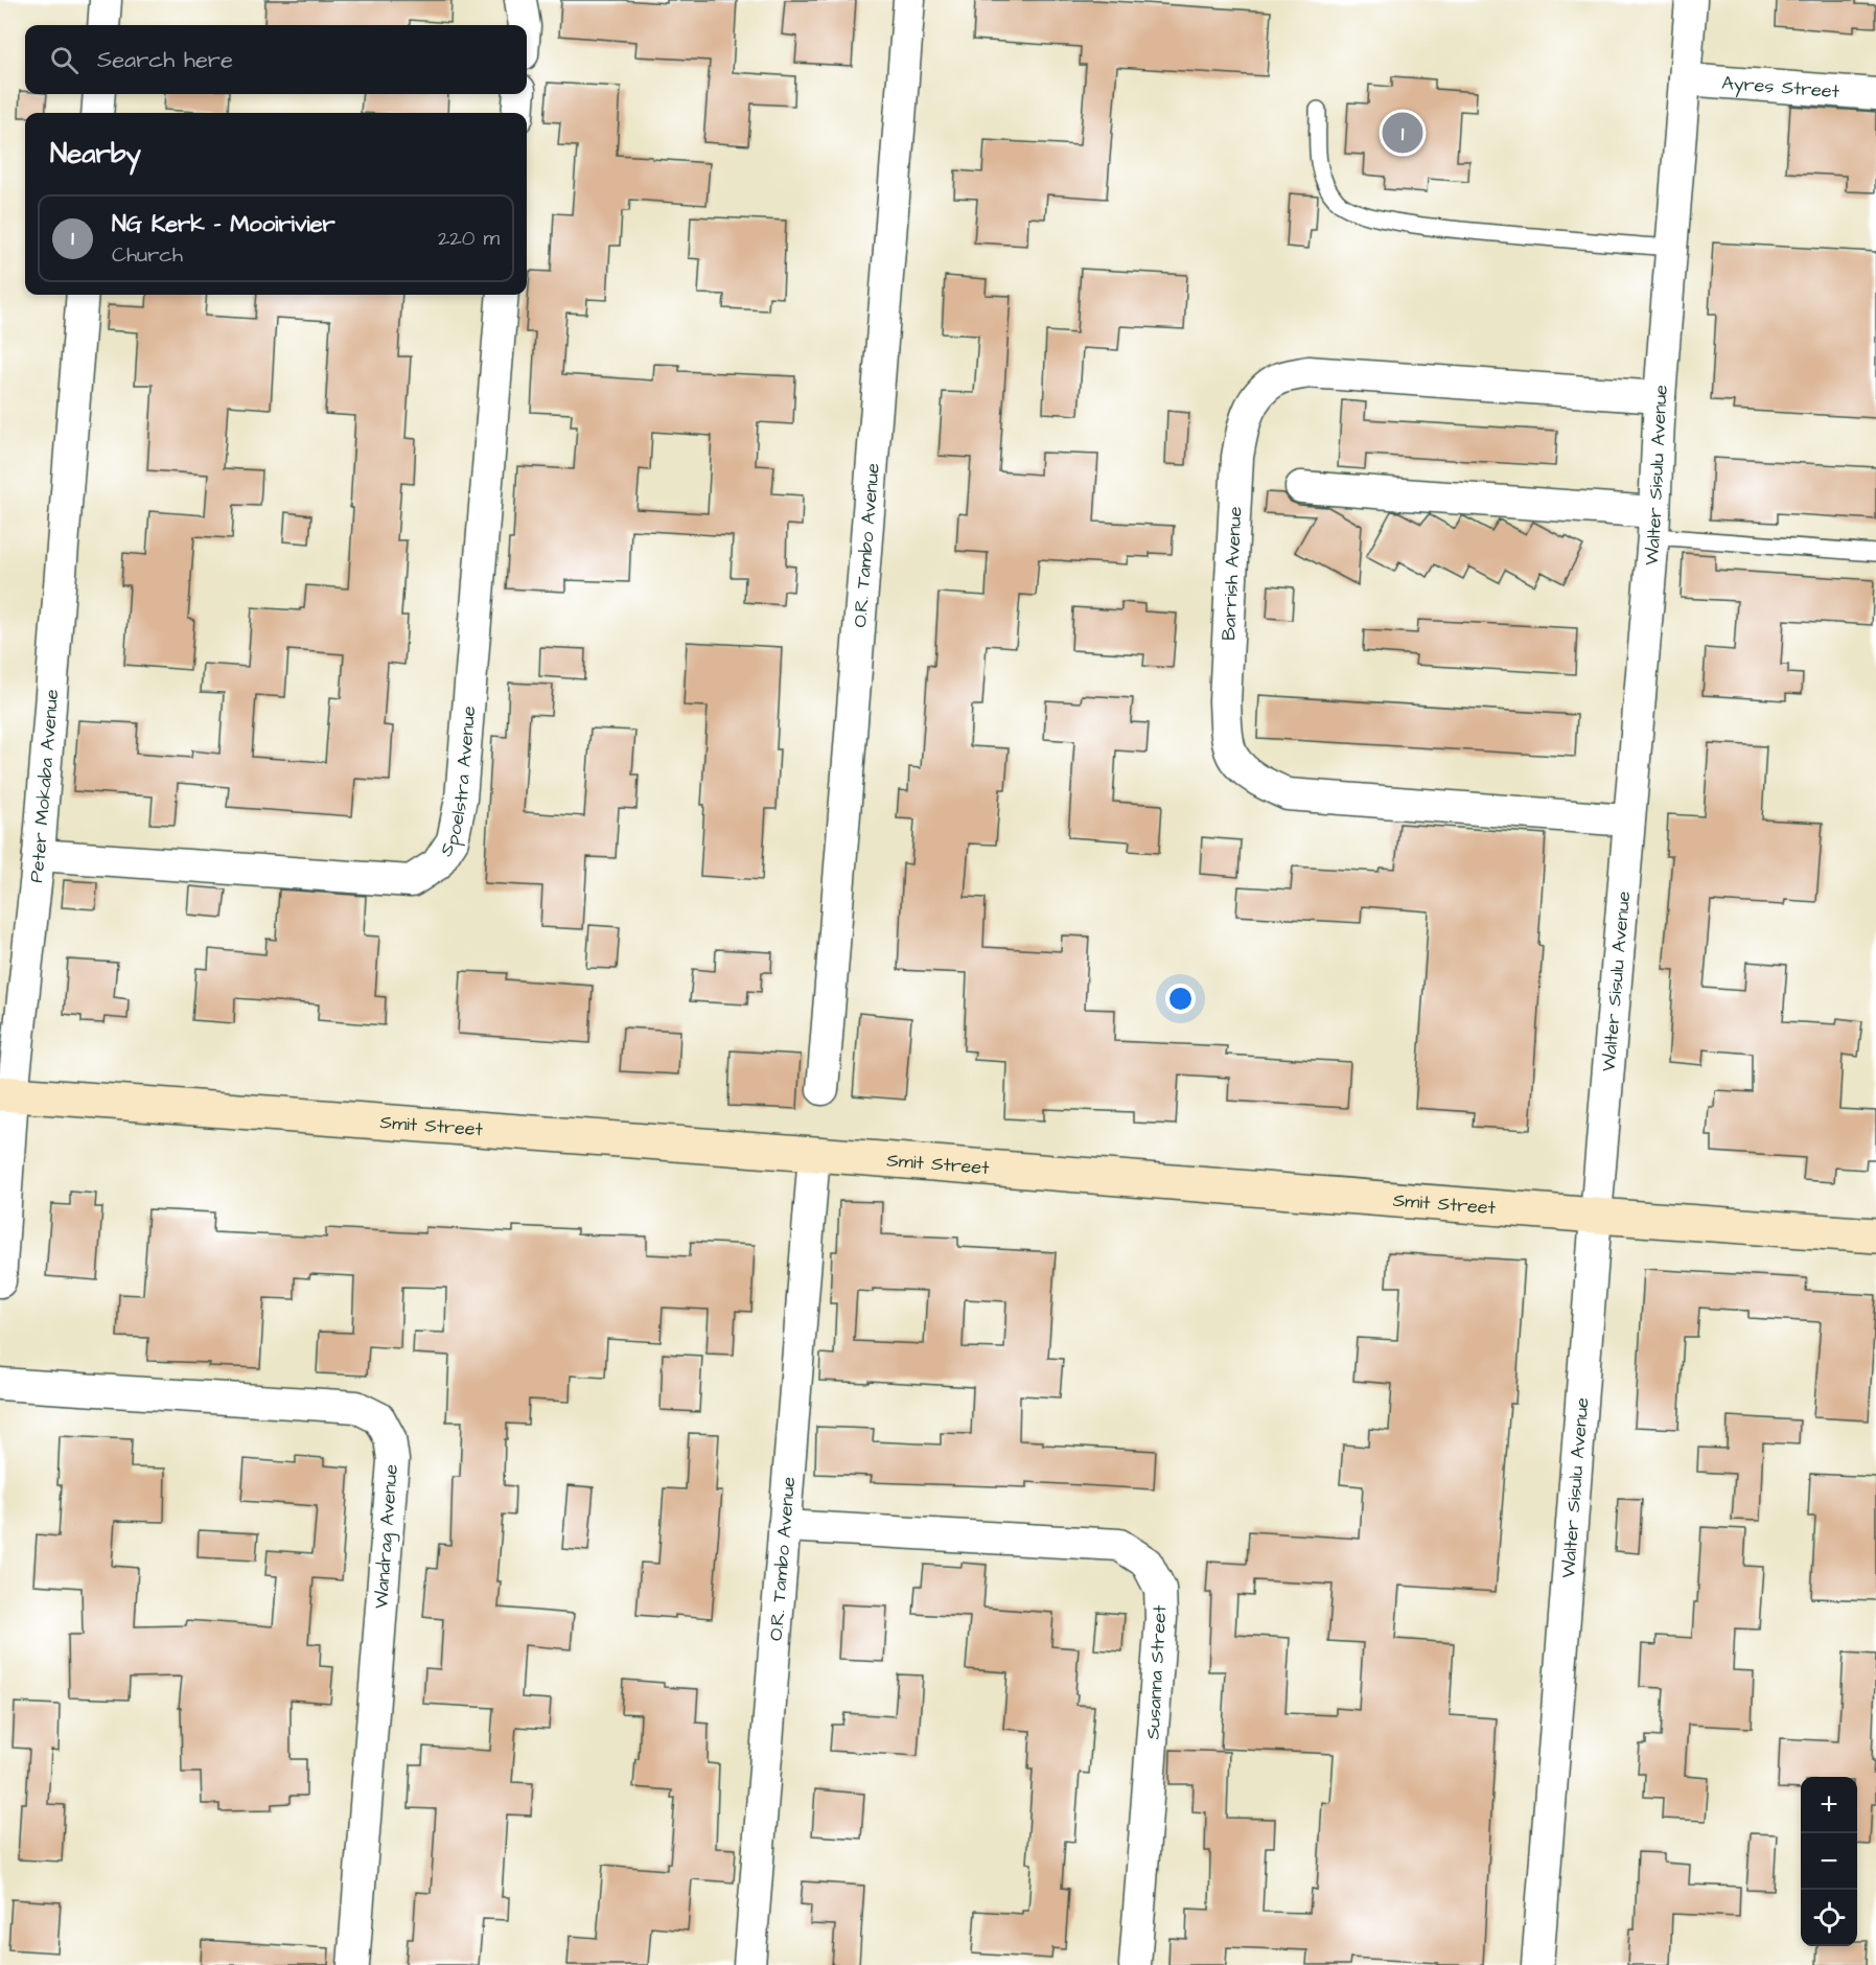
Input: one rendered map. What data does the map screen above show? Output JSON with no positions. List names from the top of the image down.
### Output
{
  "streets": {
    "street": [
      "Ayres Street",
      "Walter Sisulu Avenue",
      "O.R. Tambo Avenue",
      "Barrish Avenue",
      "Spoelstra Avenue",
      "Peter Mokaba Avenue",
      "Smit Street",
      "Wandrag Avenue",
      "Susanna Street"
    ]
  },
  "crossings": [
    ["Ayres Street", "Walter Sisulu Avenue"],
    ["Walter Sisulu Avenue", "Barrish Avenue"],
    ["Walter Sisulu Avenue", "Smit Street"],
    ["O.R. Tambo Avenue", "Smit Street"],
    ["O.R. Tambo Avenue", "Susanna Street"],
    ["Spoelstra Avenue", "Peter Mokaba Avenue"],
    ["Peter Mokaba Avenue", "Smit Street"]
  ],
  "page": {
    "search": "Search here",
    "pins": "1",
    "heading": "Nearby",
    "list": [
      {
        "mark": "1",
        "name": "NG Kerk - Mooirivier",
        "note": "Church",
        "value": "220 m"
      }
    ],
    "map_buttons": ["+", "−"]
  }
}
